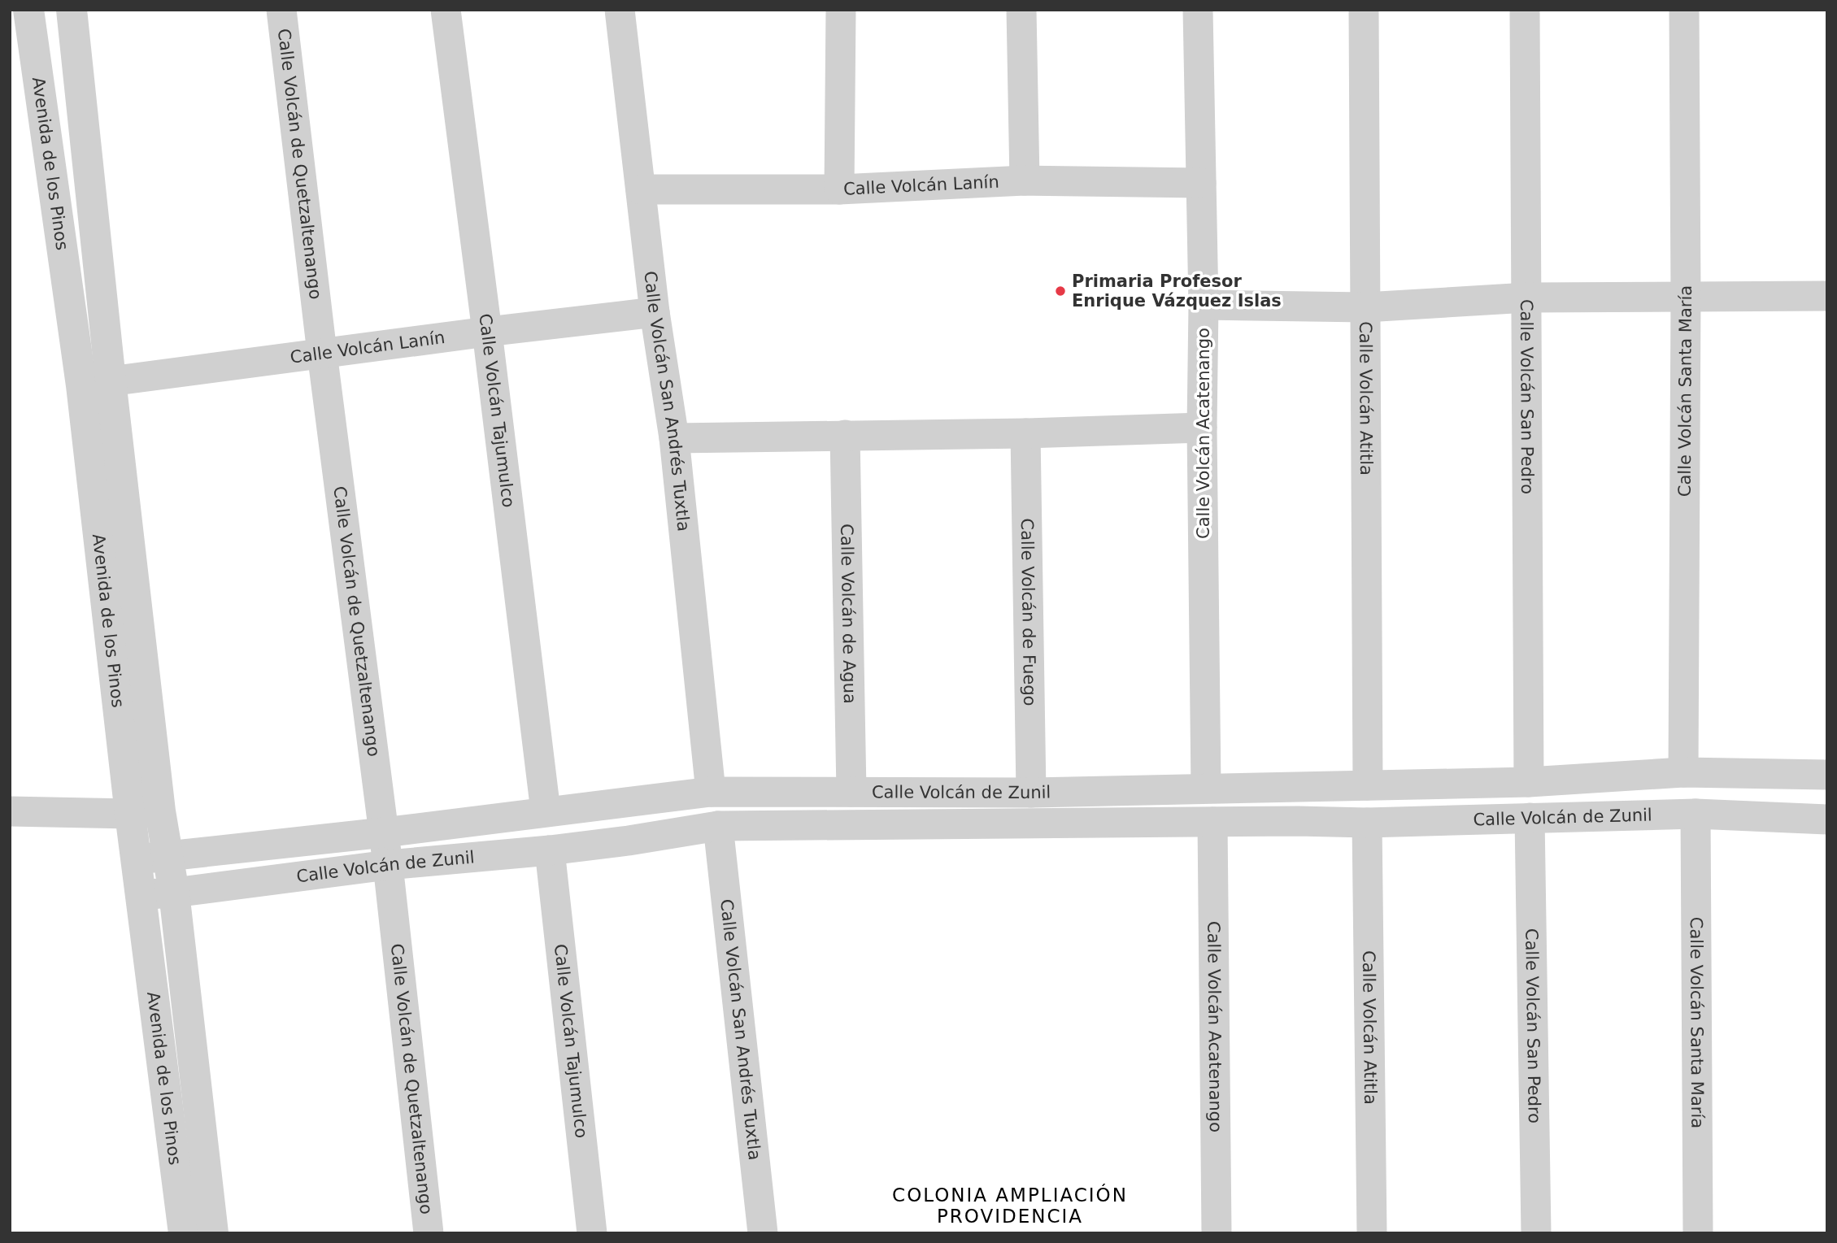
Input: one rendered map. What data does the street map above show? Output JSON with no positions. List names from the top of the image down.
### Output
{
  "streets": {
    "street": [
      "Avenida de los Pinos",
      "Calle Volcán de Quetzaltenango",
      "Calle Volcán Lanín",
      "Calle Volcán Santa María",
      "Calle Volcán San Pedro",
      "Calle Volcán Atitla",
      "Calle Volcán San Andrés Tuxtla",
      "Calle Volcán Tajumulco",
      "Calle Volcán Acatenango",
      "Calle Volcán de Fuego",
      "Calle Volcán de Agua",
      "Calle Volcán de Zunil"
    ]
  },
  "crossings": [
    ["Avenida de los Pinos", "Calle Volcán Lanín"],
    ["Avenida de los Pinos", "Calle Volcán de Zunil"],
    ["Calle Volcán de Quetzaltenango", "Calle Volcán Lanín"],
    ["Calle Volcán de Quetzaltenango", "Calle Volcán de Zunil"],
    ["Calle Volcán Lanín", "Calle Volcán San Andrés Tuxtla"],
    ["Calle Volcán Lanín", "Calle Volcán Tajumulco"],
    ["Calle Volcán Lanín", "Calle Volcán Acatenango"],
    ["Calle Volcán Santa María", "Calle Volcán de Zunil"],
    ["Calle Volcán San Pedro", "Calle Volcán de Zunil"],
    ["Calle Volcán Atitla", "Calle Volcán de Zunil"],
    ["Calle Volcán San Andrés Tuxtla", "Calle Volcán de Zunil"],
    ["Calle Volcán Tajumulco", "Calle Volcán de Zunil"],
    ["Calle Volcán Acatenango", "Calle Volcán de Zunil"],
    ["Calle Volcán de Fuego", "Calle Volcán de Zunil"],
    ["Calle Volcán de Agua", "Calle Volcán de Zunil"]
  ],
  "districts": ["COLONIA AMPLIACIÓN PROVIDENCIA"],
  "places": ["Primaria Profesor Enrique Vázquez Islas"]
}
